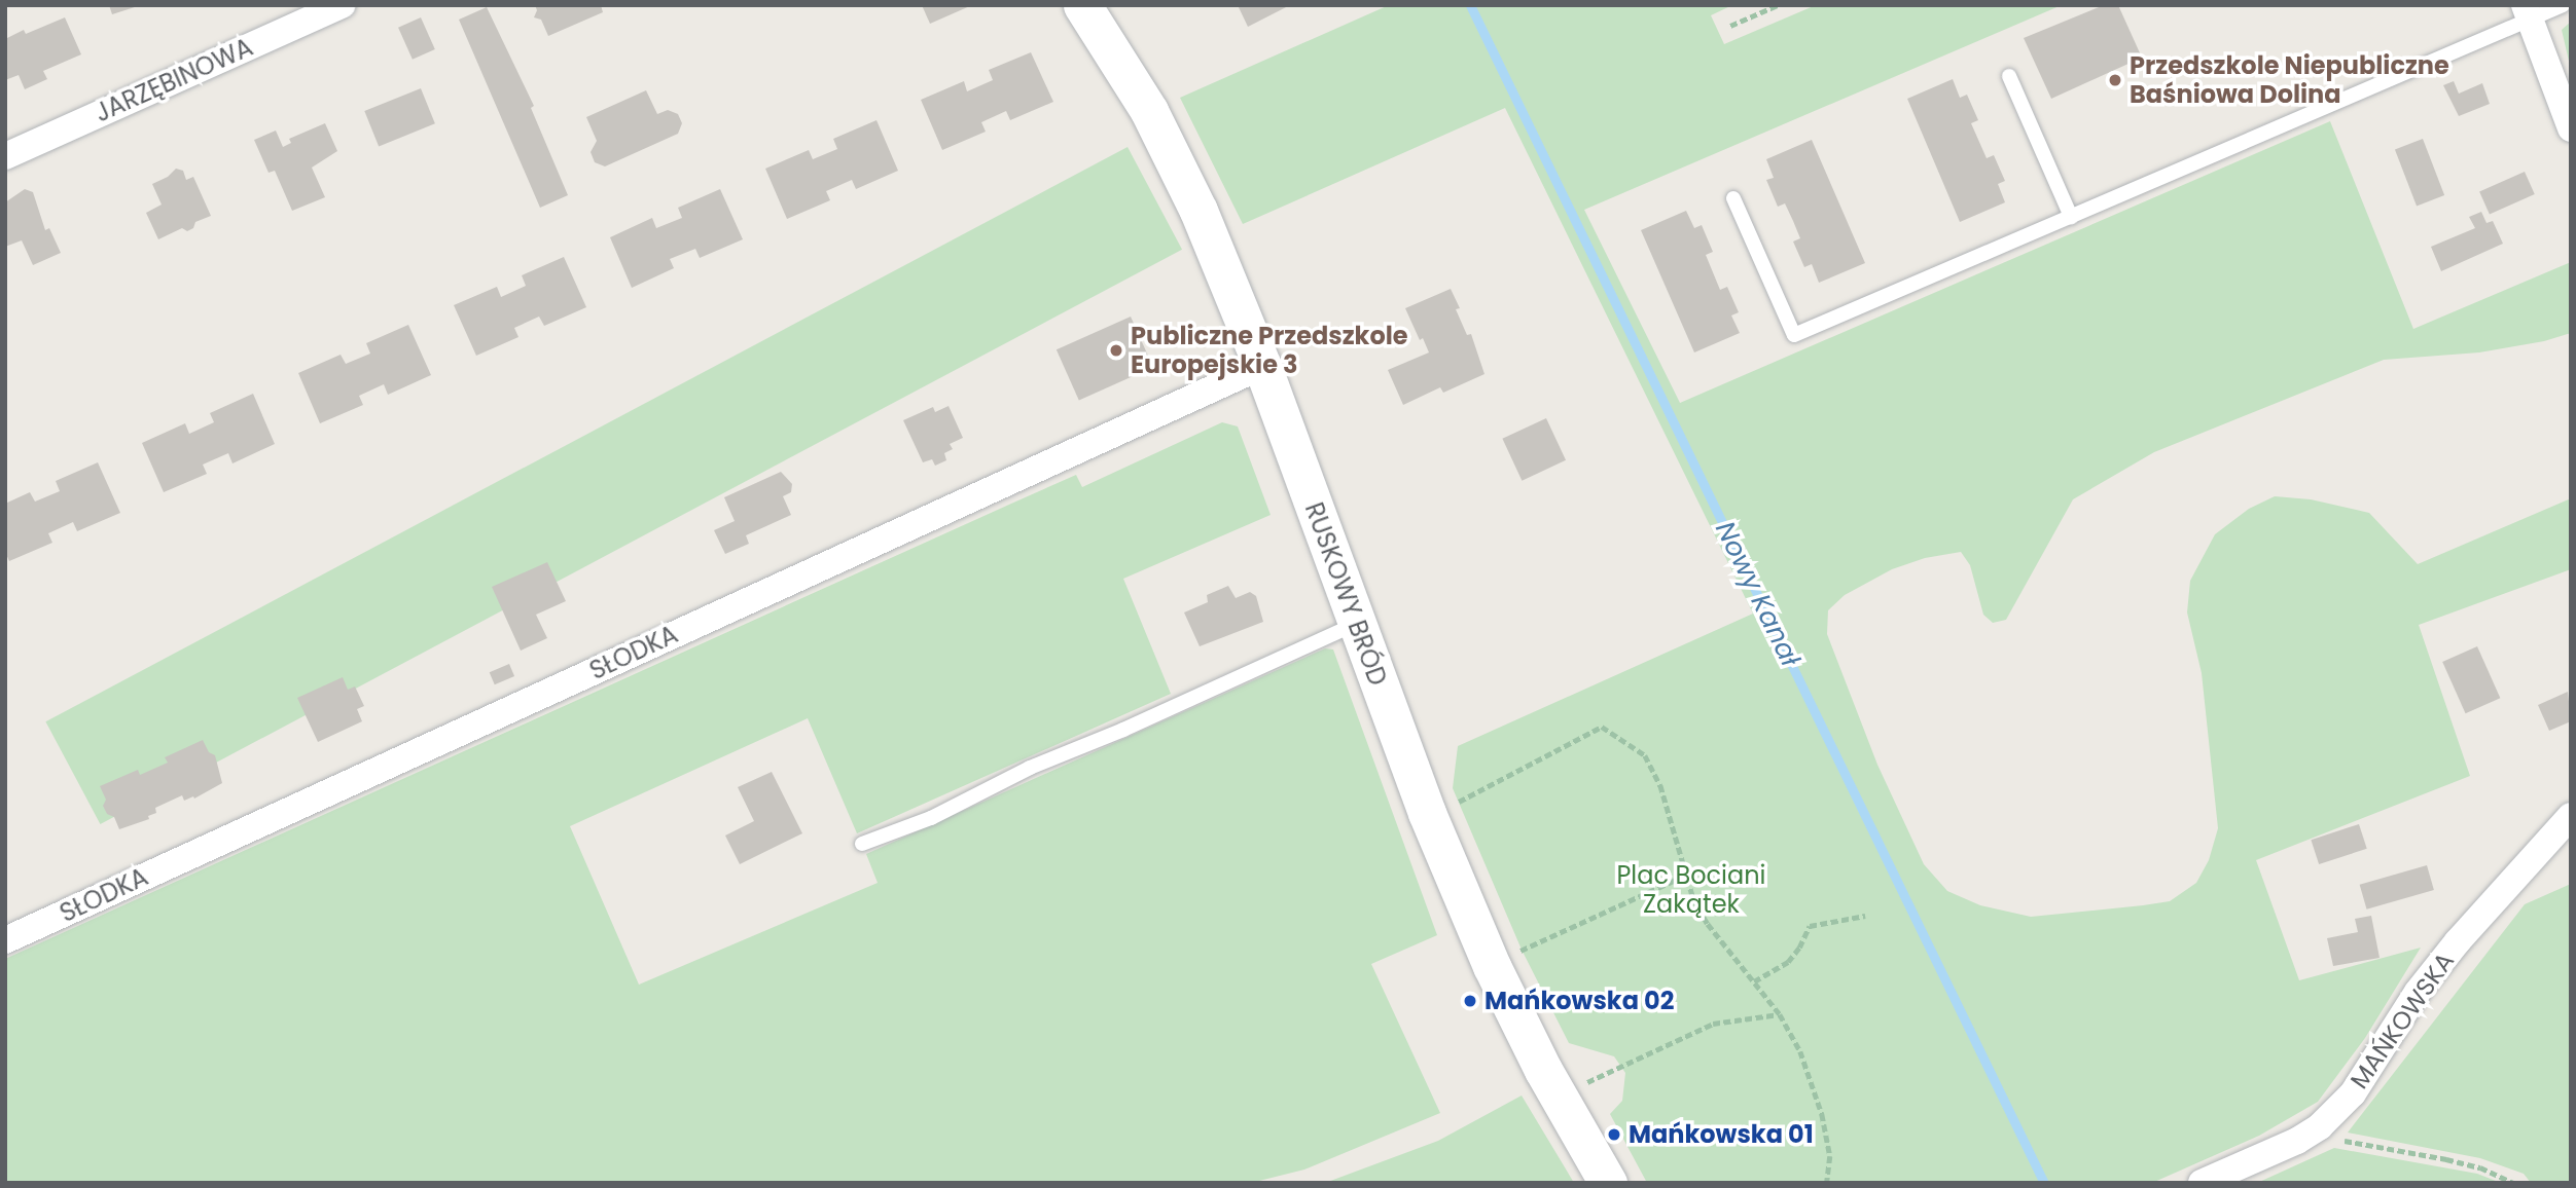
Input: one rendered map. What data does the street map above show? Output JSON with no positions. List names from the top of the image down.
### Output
{
  "streets": {
    "street": [
      "JARZĘBINOWA",
      "RUSKOWY BRÓD",
      "SŁODKA",
      "MAŃKOWSKA"
    ]
  },
  "crossings": [
    ["RUSKOWY BRÓD", "SŁODKA"]
  ],
  "water": ["Nowy Kanał"],
  "parks": ["Plac Bociani Zakątek"],
  "places": [
    "Przedszkole Niepubliczne Baśniowa Dolina",
    "Publiczne Przedszkole Europejskie 3",
    "Mańkowska 02",
    "Mańkowska 01"
  ]
}
